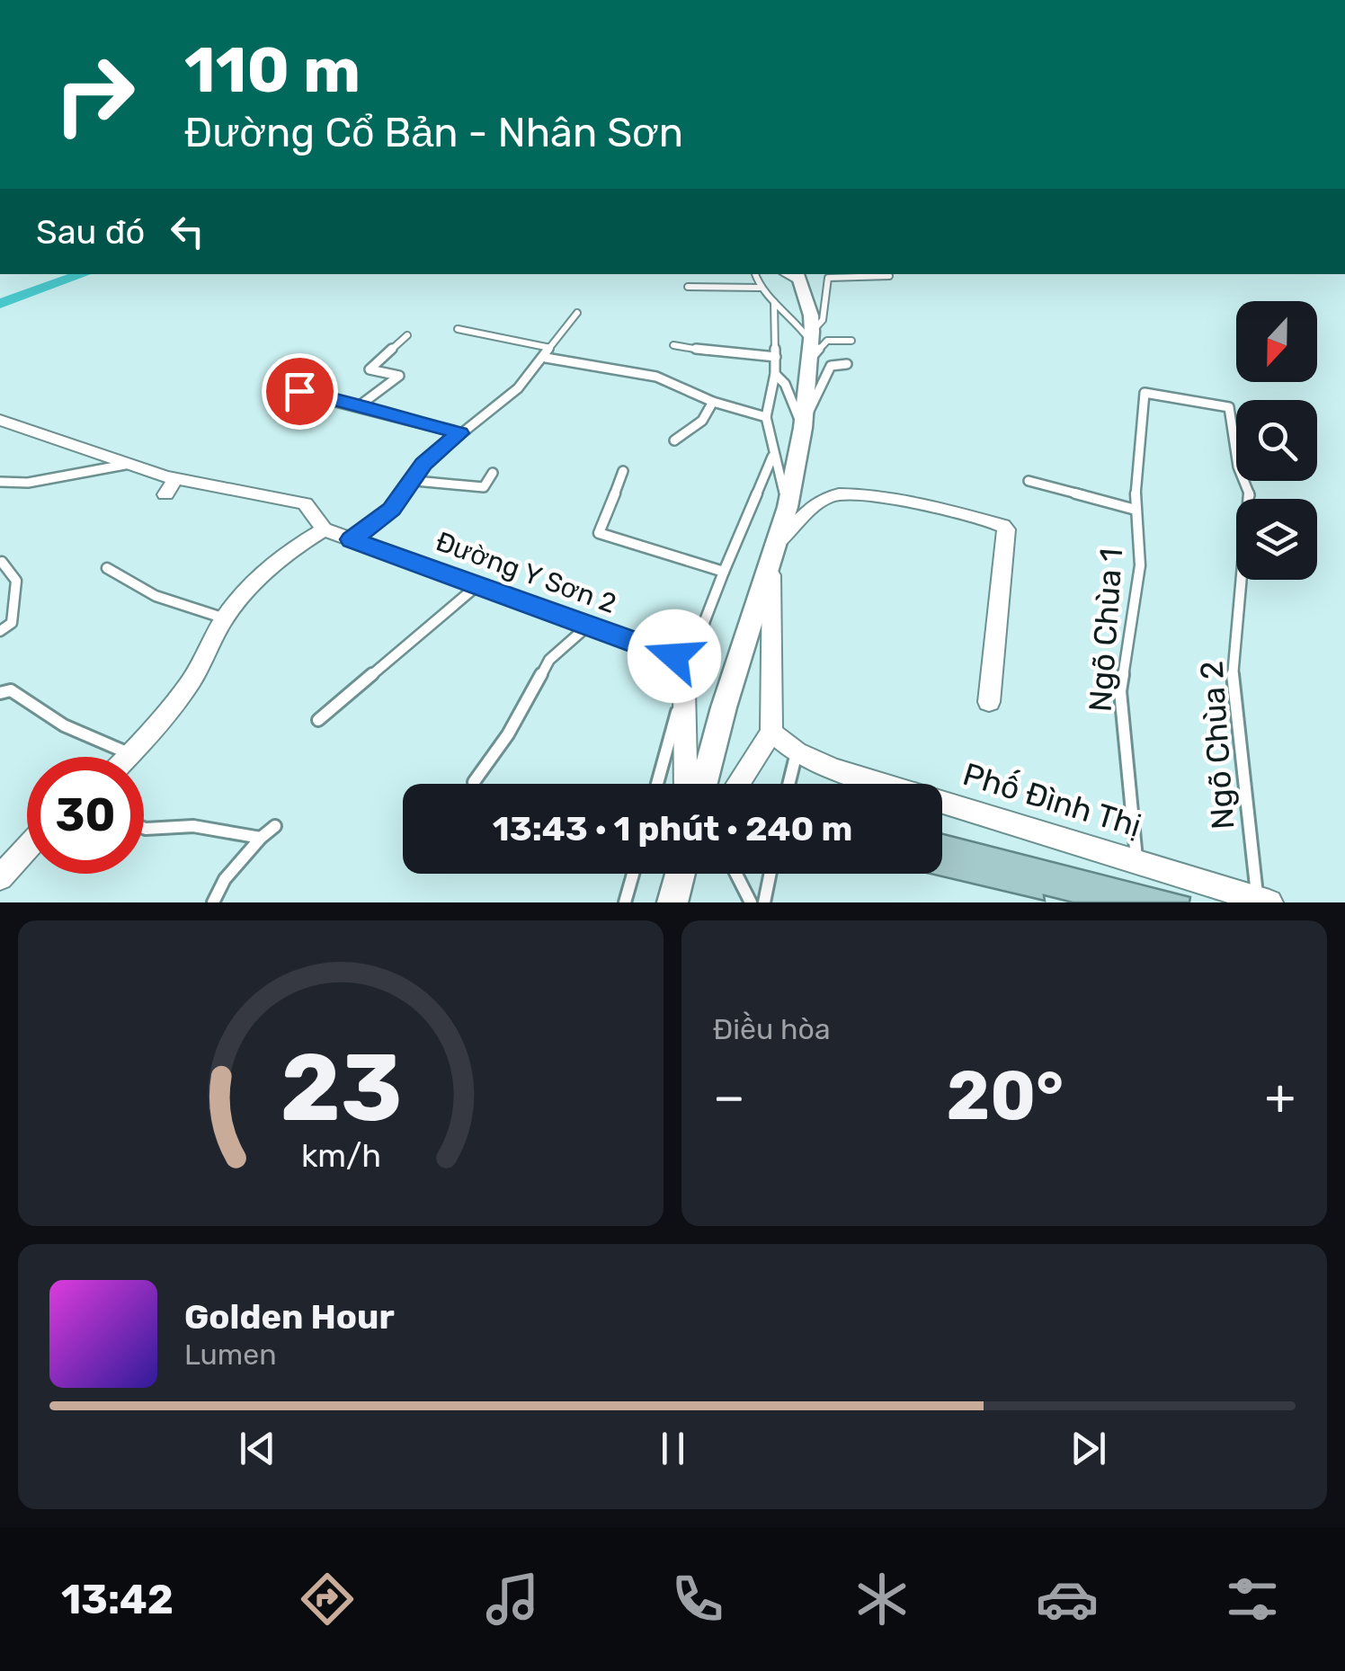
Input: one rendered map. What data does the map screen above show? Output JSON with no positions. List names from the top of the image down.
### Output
{
  "streets": {
    "street": ["Đường Y Sơn 2", "Phố Đình Thị"],
    "lane": ["Ngõ Chùa 1", "Ngõ Chùa 2"]
  },
  "crossings": [
    ["Ngõ Chùa 1", "Ngõ Chùa 2"],
    ["Ngõ Chùa 1", "Phố Đình Thị"],
    ["Ngõ Chùa 2", "Phố Đình Thị"]
  ],
  "north": "bottom",
  "page": {
    "turn": ["110 m", "Đường Cổ Bản - Nhân Sơn"],
    "then": "Sau đó",
    "limit": "30",
    "trip": "13:43 · 1 phút · 240 m",
    "tile": "Điều hòa",
    "heat": ["−", "20°", "+"],
    "song": ["Golden Hour", "Lumen"],
    "tabs": "13:42",
    "gauge": ["23", "km/h"]
  }
}
